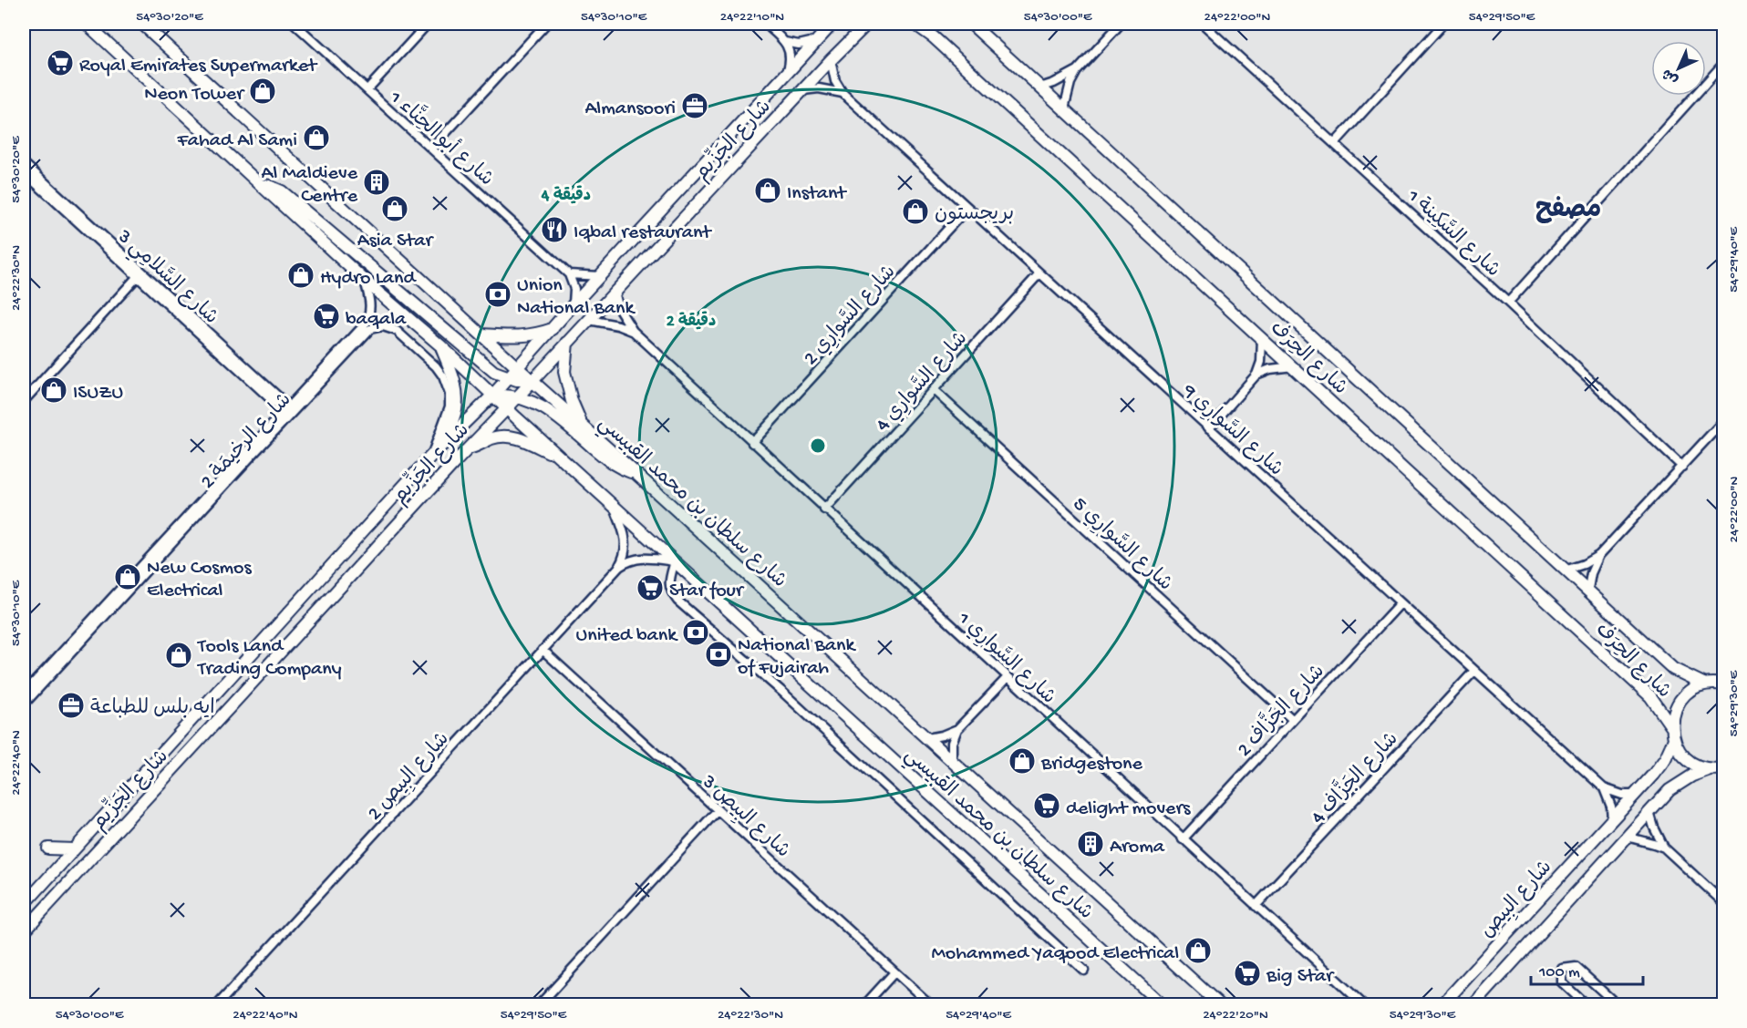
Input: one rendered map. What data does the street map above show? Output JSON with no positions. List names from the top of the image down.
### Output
{
  "streets": {
    "street": [
      "شارع أبو الحِنَّاء 1",
      "شارع الجَزِّيم",
      "شارع السَّكِينة 1",
      "شارع السَّلامِي 3",
      "شارع السَّوارِي 2",
      "شارع الحِرَف",
      "شارع السَّوارِي 4",
      "شارع السَّوارِي 9",
      "شارع الرخيمَة 2",
      "شارع سلطان بن محمد القبيسي",
      "شارع السَّوارِي 5",
      "شارع السَّوارِي 1",
      "شارع الجَزَّاف 2",
      "شارع البِيص 2",
      "شارع الجَزَّاف 4",
      "شارع البِيص 3",
      "شارع البِيص"
    ]
  },
  "crossings": [
    ["شارع الجَزِّيم", "شارع السَّوارِي 9"],
    ["شارع الجَزِّيم", "شارع الرخيمَة 2"],
    ["شارع الجَزِّيم", "شارع سلطان بن محمد القبيسي"],
    ["شارع الجَزِّيم", "شارع السَّوارِي 1"],
    ["شارع السَّلامِي 3", "شارع الرخيمَة 2"],
    ["شارع السَّوارِي 2", "شارع السَّوارِي 9"],
    ["شارع السَّوارِي 2", "شارع السَّوارِي 1"],
    ["شارع السَّوارِي 4", "شارع السَّوارِي 9"],
    ["شارع السَّوارِي 4", "شارع السَّوارِي 5"],
    ["شارع السَّوارِي 4", "شارع السَّوارِي 1"],
    ["شارع السَّوارِي 9", "شارع الجَزَّاف 2"],
    ["شارع السَّوارِي 9", "شارع الجَزَّاف 4"],
    ["شارع السَّوارِي 9", "شارع البِيص"],
    ["شارع الرخيمَة 2", "شارع سلطان بن محمد القبيسي"],
    ["شارع سلطان بن محمد القبيسي", "شارع البِيص 2"],
    ["شارع السَّوارِي 5", "شارع الجَزَّاف 2"],
    ["شارع السَّوارِي 1", "شارع الجَزَّاف 2"],
    ["شارع السَّوارِي 1", "شارع الجَزَّاف 4"],
    ["شارع البِيص 2", "شارع البِيص 3"]
  ],
  "districts": ["مصفح"],
  "places": {
    "supermarket": [
      "Royal Emirates Supermarket",
      "baqala",
      "Star four",
      "delight movers",
      "Big Star"
    ],
    "shop": [
      "Neon Tower",
      "Fahad Al Sami",
      "Instant",
      "Asia Star",
      "بريجستون",
      "Hydro Land",
      "ISUZU",
      "New Cosmos Electrical",
      "Tools Land Trading Company",
      "Bridgestone",
      "Mohammed Yaqood Electrical"
    ],
    "office": ["Almansoori", "ايه بلس للطباعة"],
    "building": ["Al Maldieve Centre", "Aroma"],
    "restaurant": ["Iqbal restaurant"],
    "bank": ["Union National Bank", "United bank", "National Bank of Fujairah"]
  },
  "scale_bar": "100 m",
  "north": "bottom left",
  "coordinates": [
    "54°30'20\"E",
    "54°30'10\"E",
    "24°22'10\"N",
    "54°30'00\"E",
    "24°22'00\"N",
    "54°29'50\"E",
    "54°29'40\"E",
    "24°22'30\"N",
    "54°29'30\"E",
    "24°22'40\"N",
    "24°22'20\"N"
  ],
  "rings": ["4 دقيقة", "2 دقيقة"]
}
